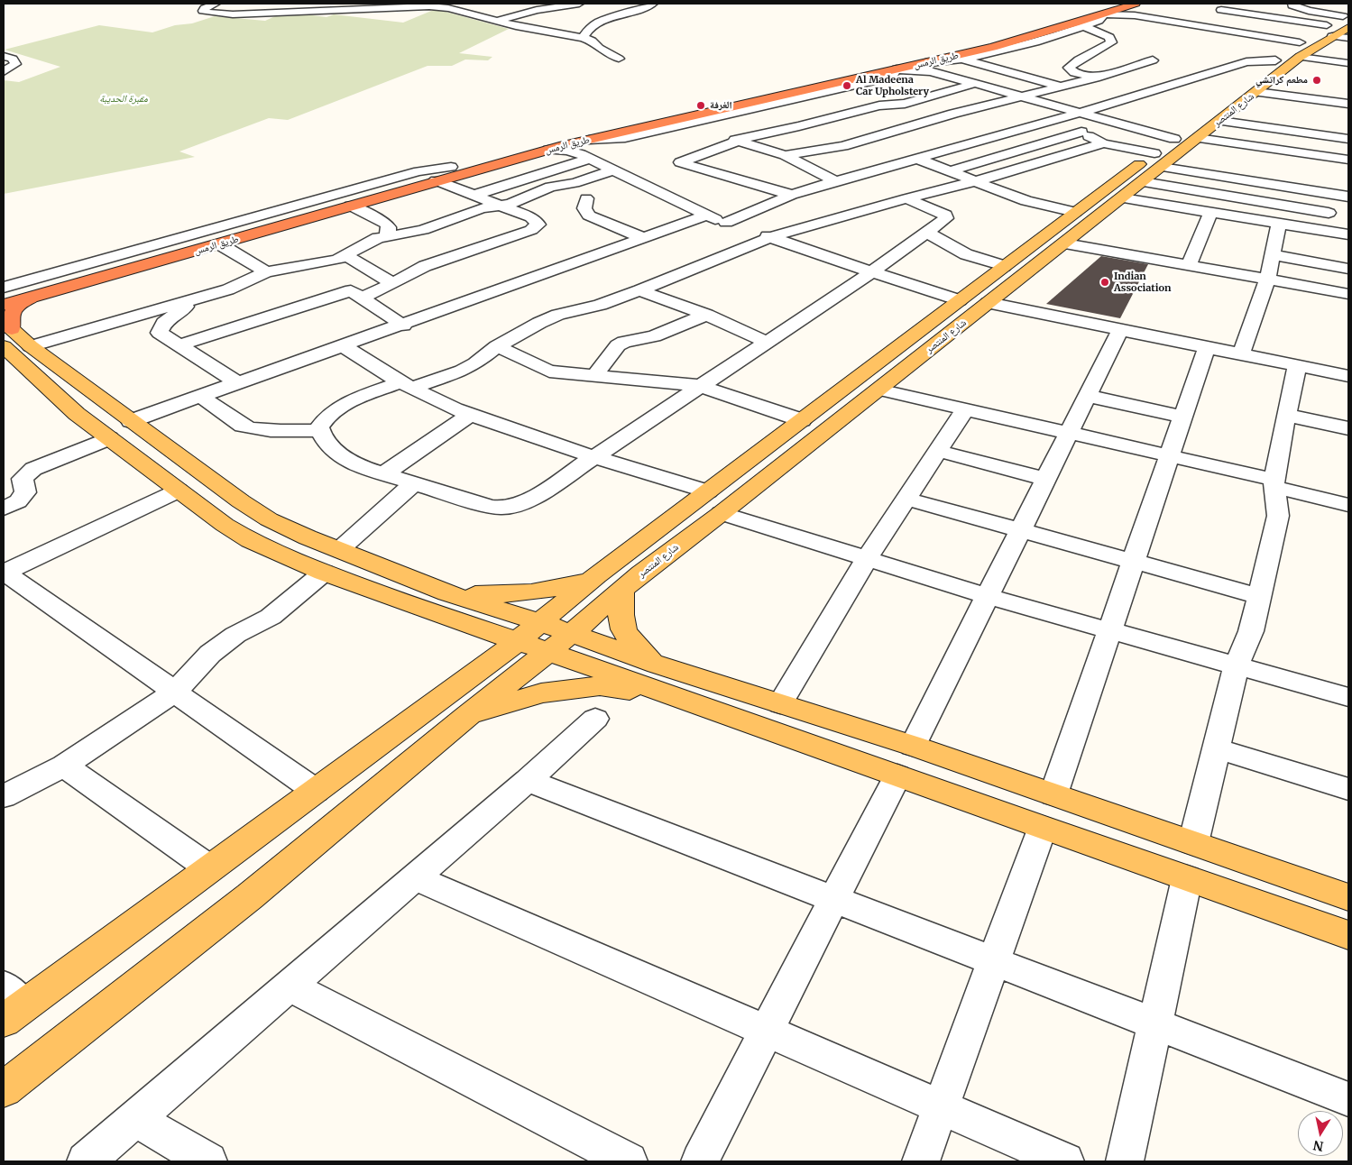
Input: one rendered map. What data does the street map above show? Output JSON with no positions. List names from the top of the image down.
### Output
{
  "streets": {
    "highway": ["طريق الرمس"],
    "main road": ["شارع المنتصر"]
  },
  "parks": ["مقبرة الحديبة"],
  "places": [
    "مطعم كراتشي",
    "Al Madeena Car Upholstery",
    "الغرفة",
    "Indian Association"
  ],
  "north": "bottom"
}
